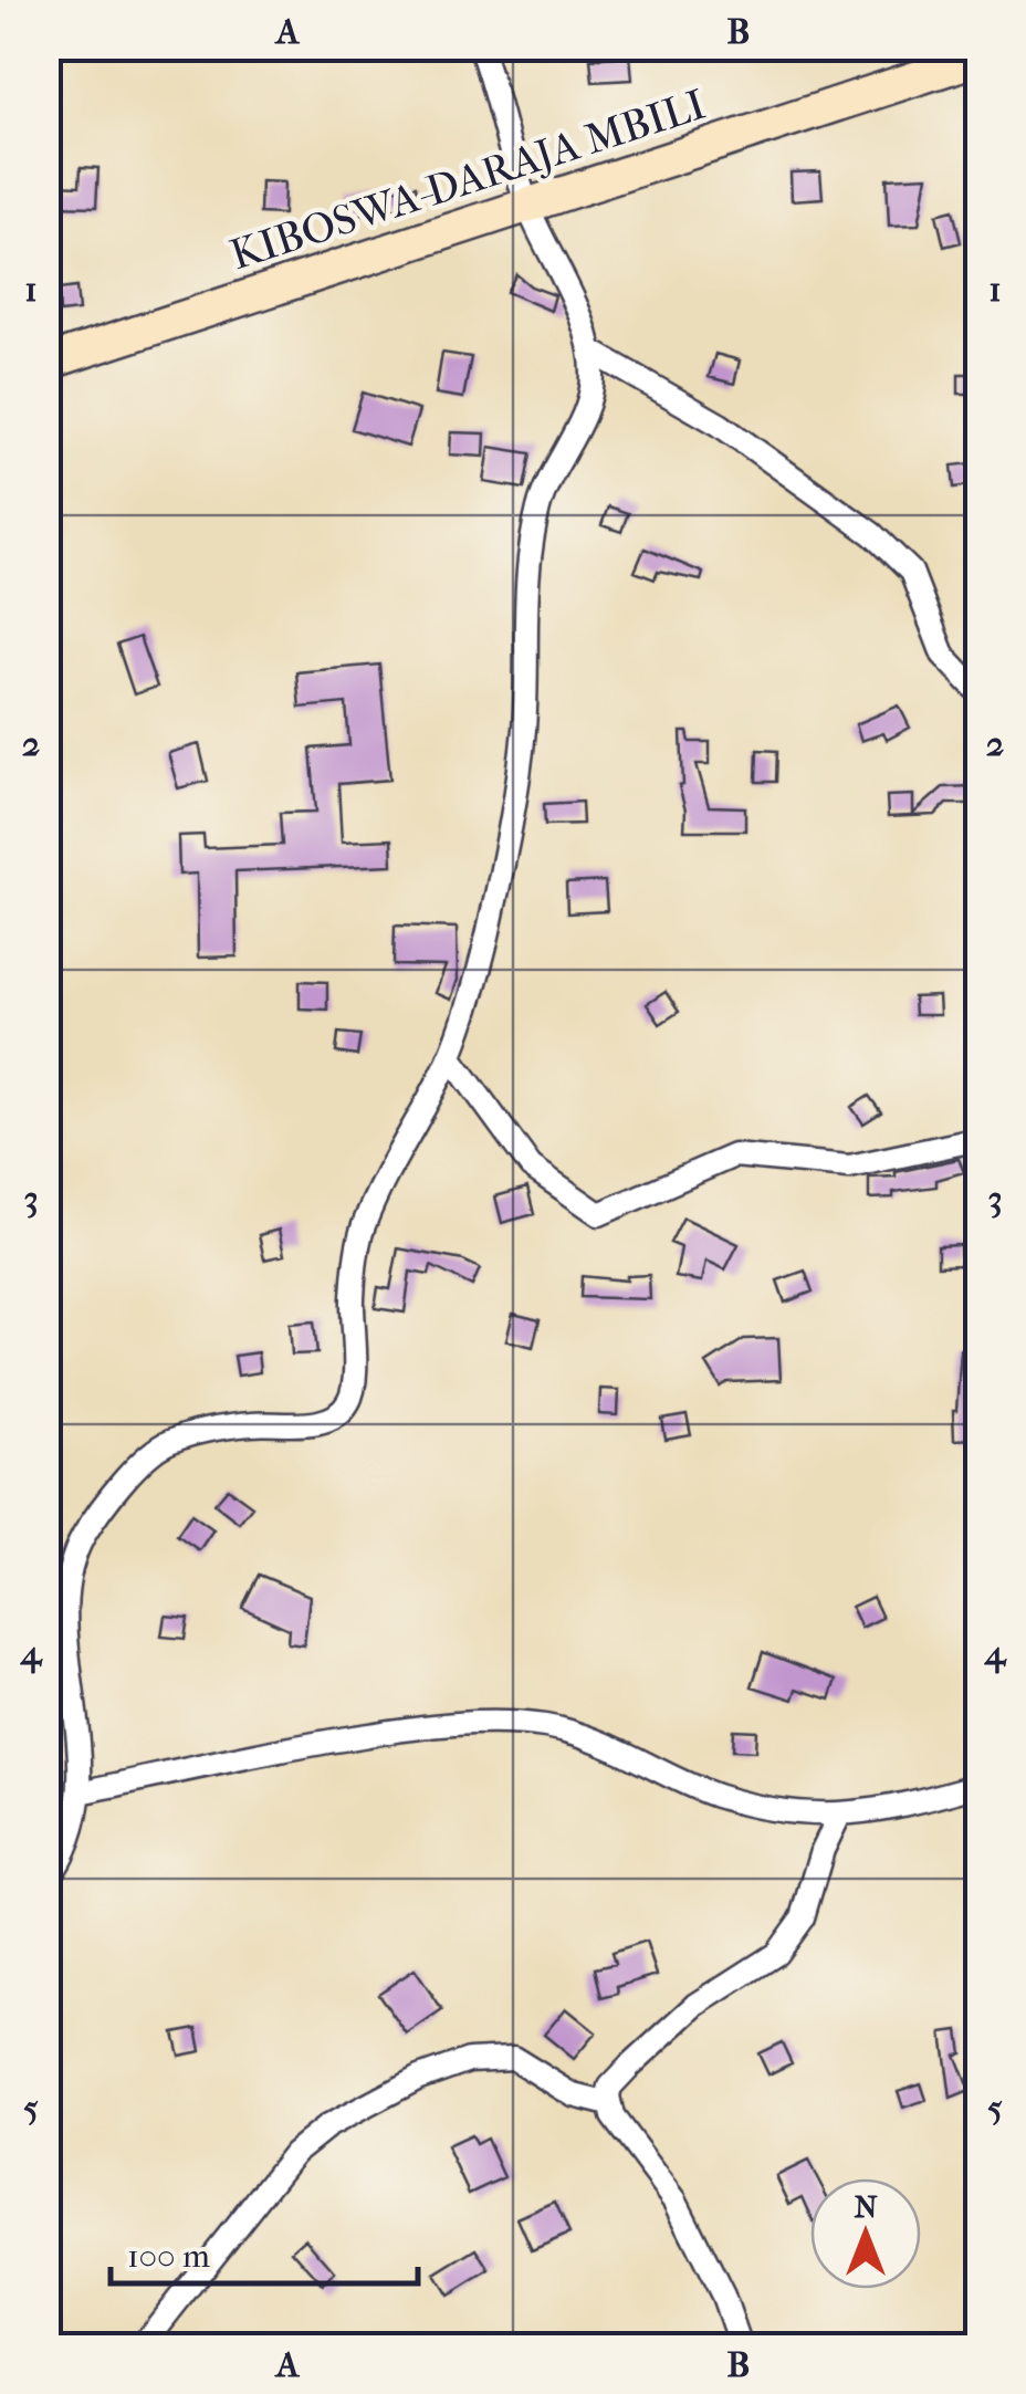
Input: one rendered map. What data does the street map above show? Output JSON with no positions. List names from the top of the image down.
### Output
{
  "streets": {
    "main road": ["KIBOSWA-DARAJA MBILI"]
  },
  "scale_bar": "100 m",
  "north": "top",
  "grid": {
    "columns": ["A", "B"],
    "rows": [
      "1",
      "2",
      "3",
      "4",
      "5"
    ]
  }
}
